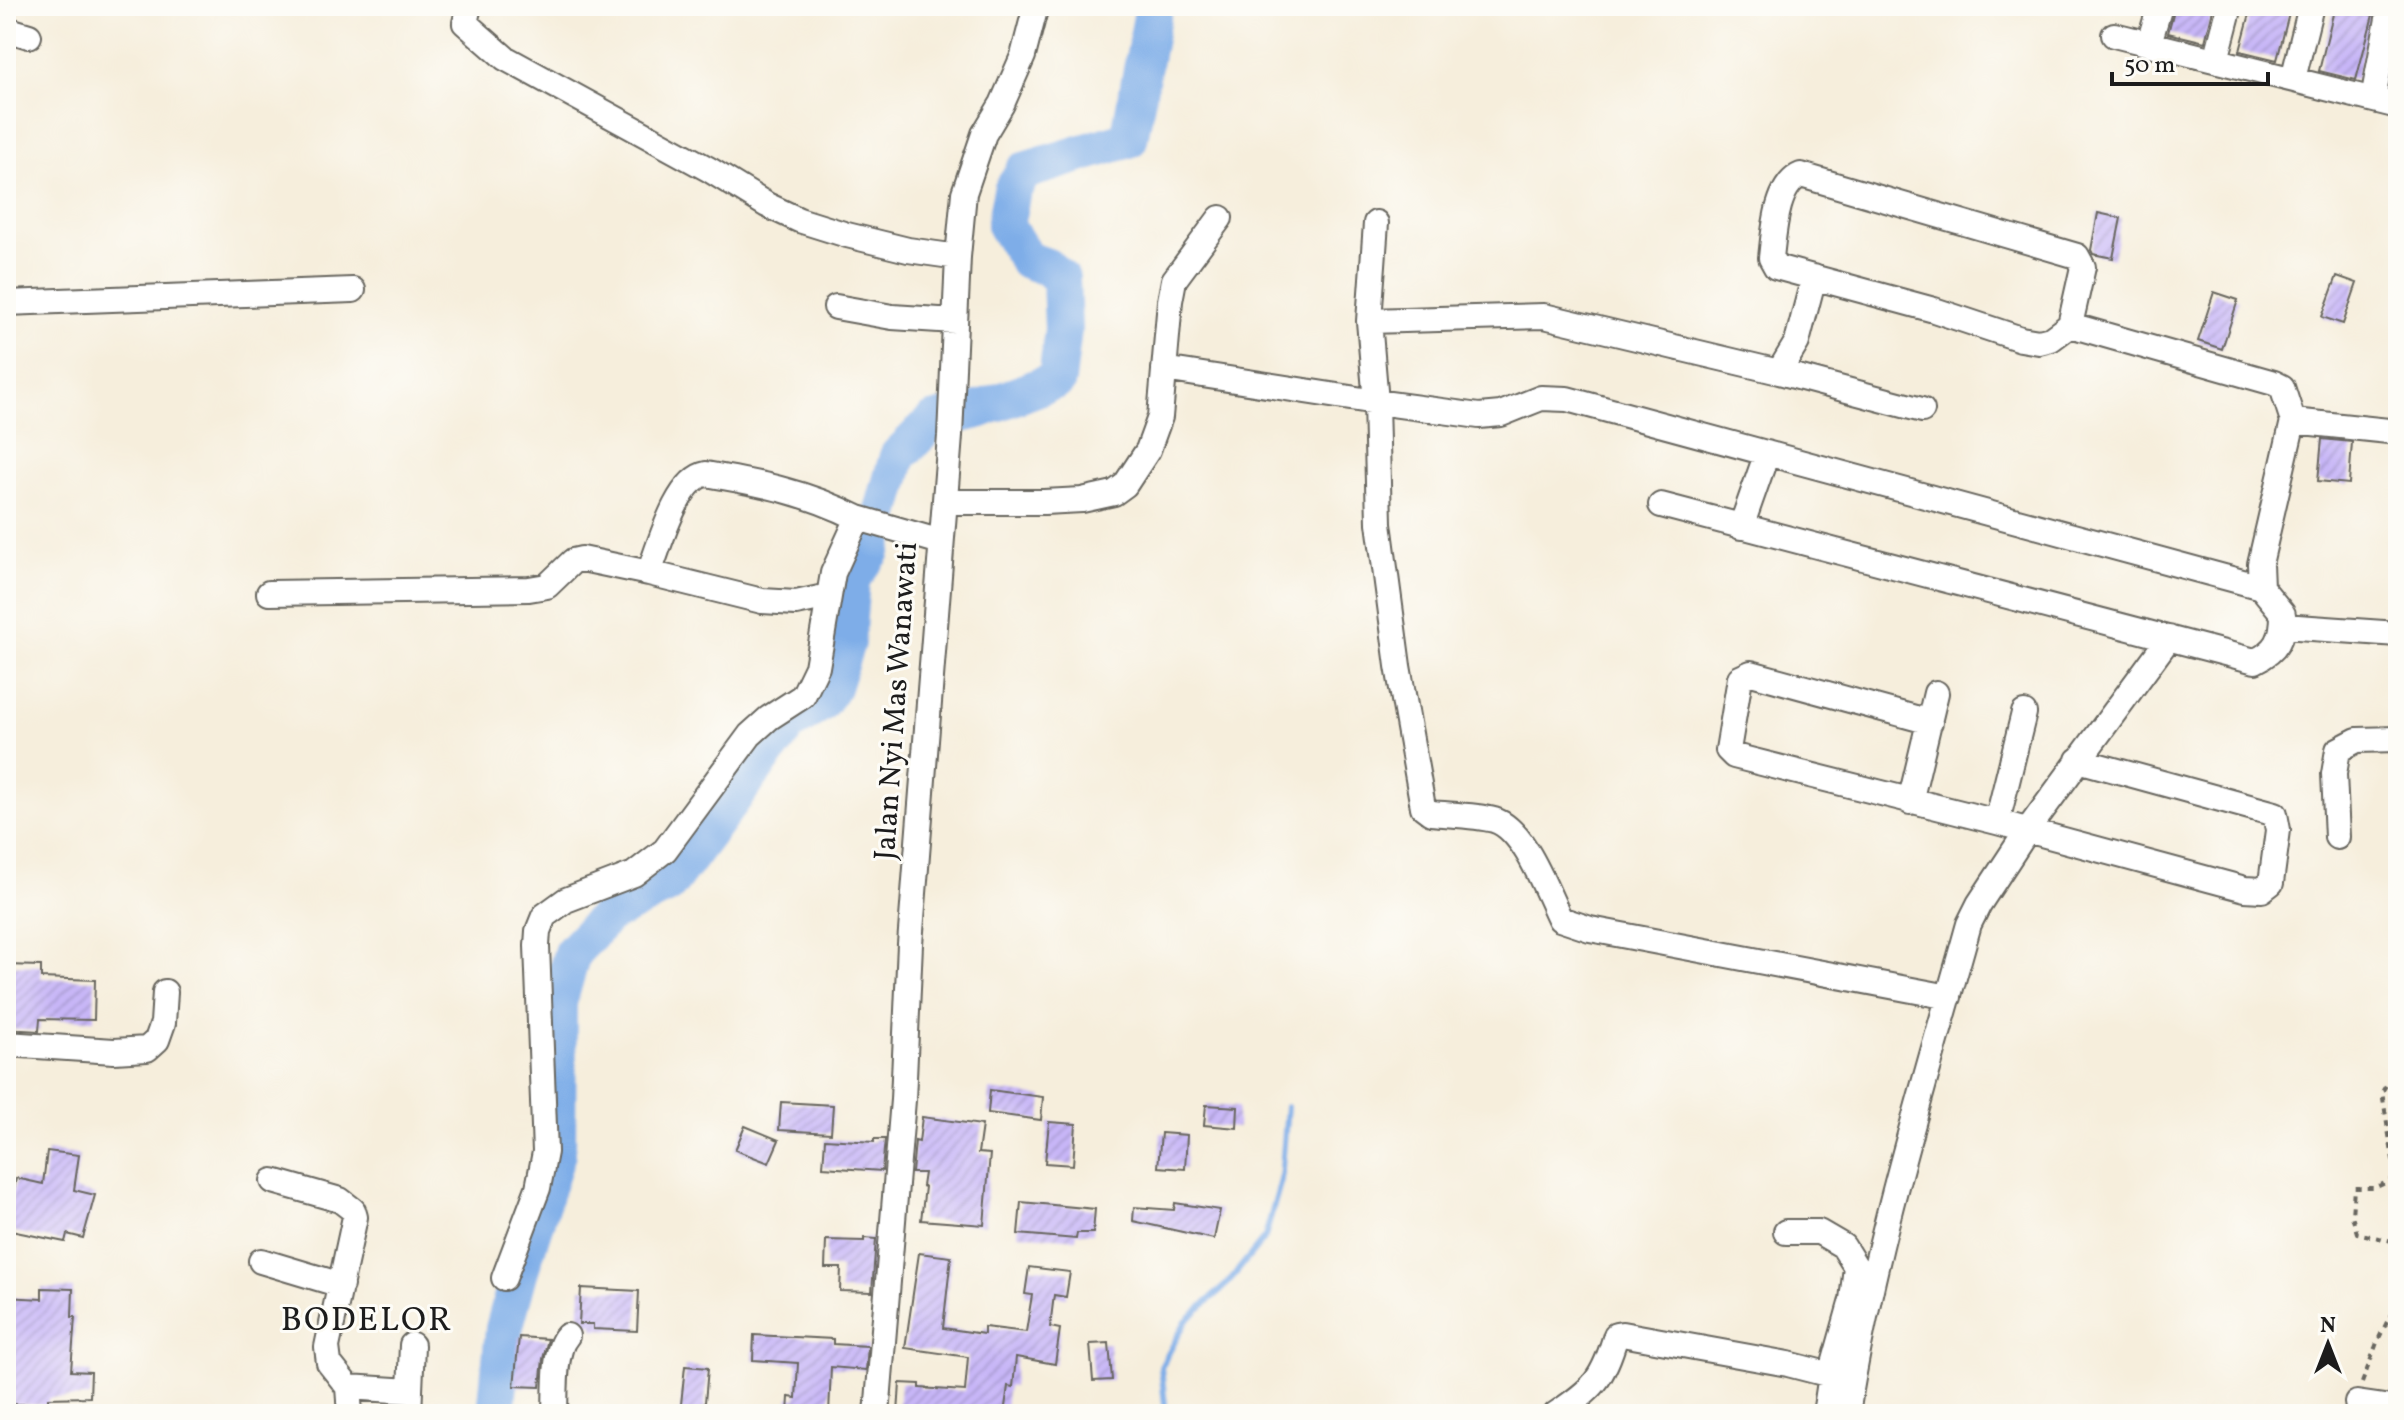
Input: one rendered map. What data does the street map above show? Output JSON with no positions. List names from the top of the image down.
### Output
{
  "streets": {
    "street": ["Jalan Nyi Mas Wanawati"]
  },
  "districts": ["BODELOR"],
  "scale_bar": "50 m",
  "north": "top"
}
